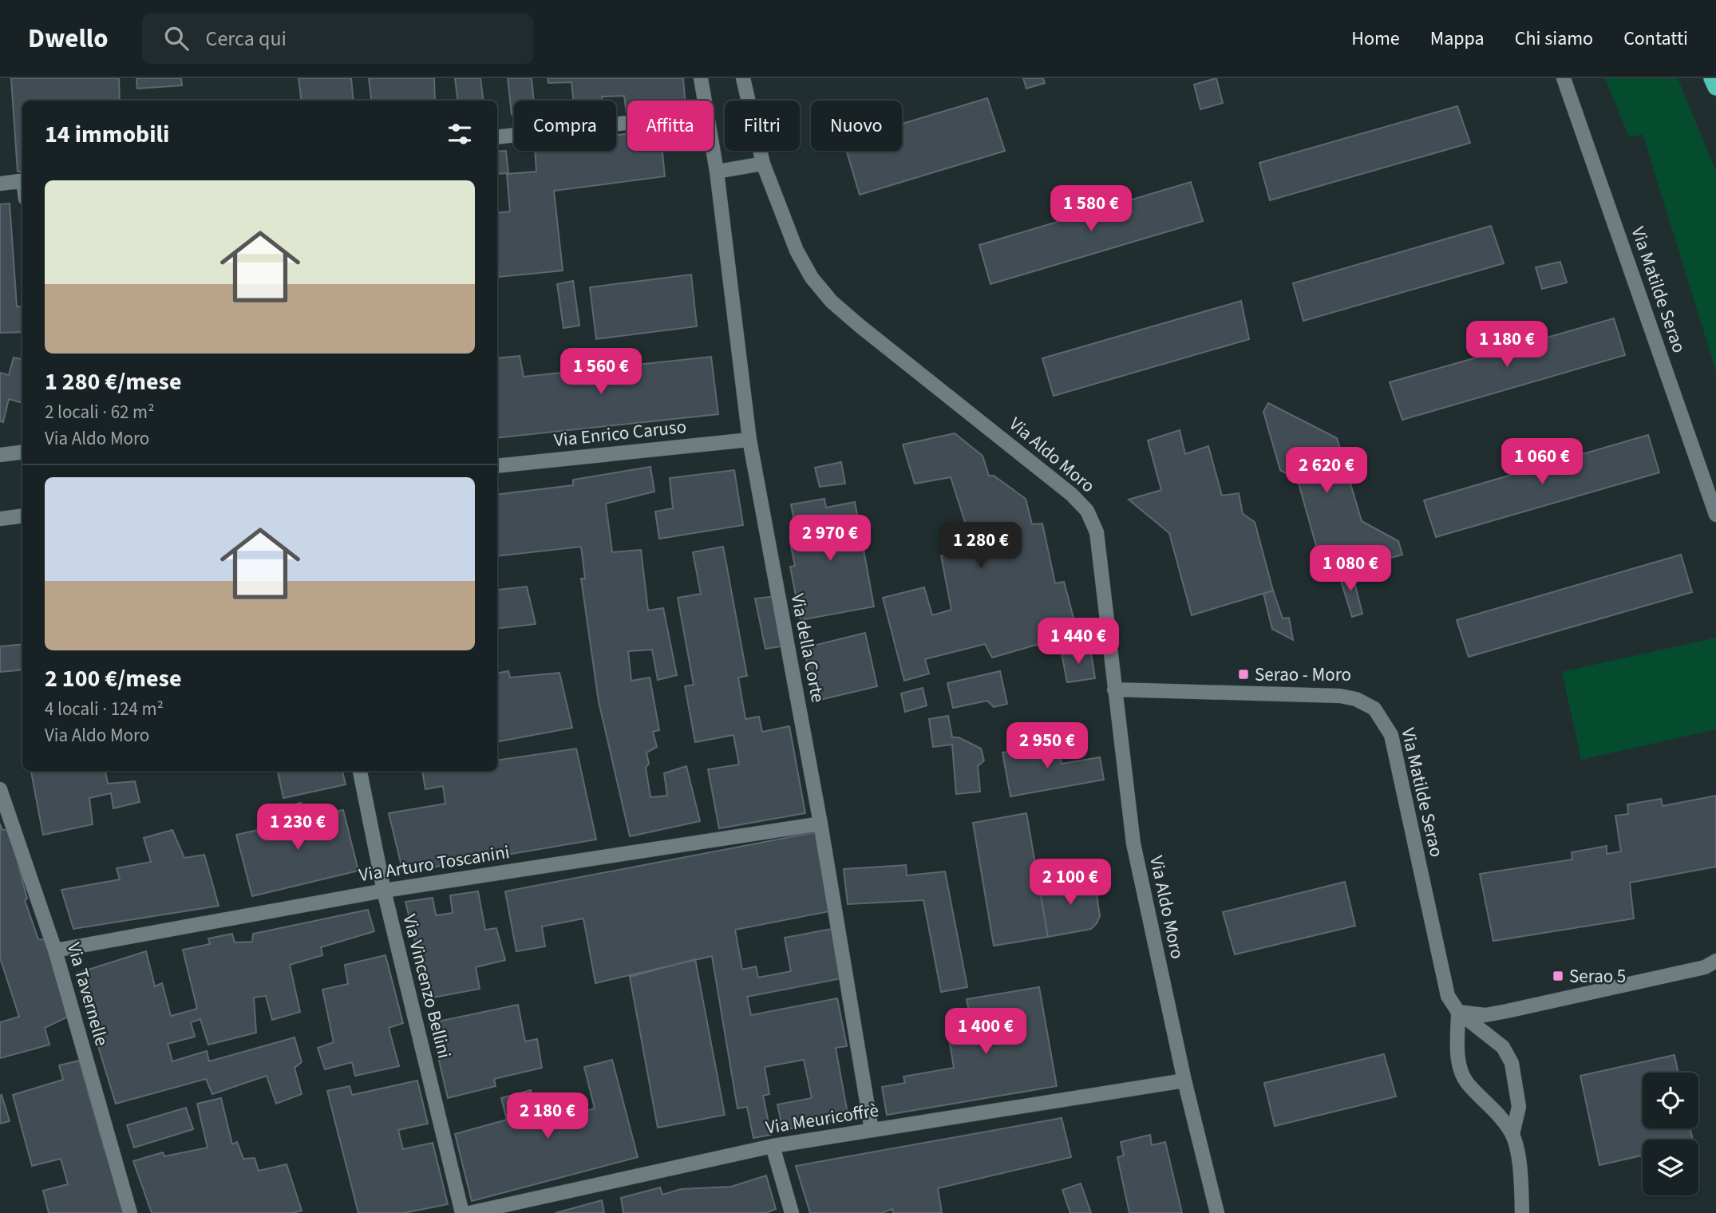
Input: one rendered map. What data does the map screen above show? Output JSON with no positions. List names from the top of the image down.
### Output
{
  "streets": {
    "street": [
      "Via Matilde Serao",
      "Via Enrico Caruso",
      "Via Aldo Moro",
      "Via della Corte",
      "Via Arturo Toscanini",
      "Via Vincenzo Bellini",
      "Via Tavernelle",
      "Via Meuricoffrè"
    ]
  },
  "crossings": [
    ["Via Matilde Serao", "Via Aldo Moro"],
    ["Via Enrico Caruso", "Via della Corte"],
    ["Via Aldo Moro", "Via Meuricoffrè"],
    ["Via della Corte", "Via Arturo Toscanini"],
    ["Via della Corte", "Via Meuricoffrè"],
    ["Via Arturo Toscanini", "Via Vincenzo Bellini"],
    ["Via Arturo Toscanini", "Via Tavernelle"]
  ],
  "places": {
    "transit": ["Serao - Moro", "Serao 5"]
  },
  "page": {
    "header": "Dwello",
    "search": "Cerca qui",
    "nav": [
      "Home",
      "Mappa",
      "Chi siamo",
      "Contatti"
    ],
    "chip": [
      "Compra",
      "Affitta",
      "Filtri",
      "Nuovo"
    ],
    "heading": "14 immobili",
    "list": [
      {
        "name": "1 280 €/mese",
        "note": "2 locali · 62 m² · Via Aldo Moro"
      },
      {
        "name": "2 100 €/mese",
        "note": "4 locali · 124 m² · Via Aldo Moro"
      }
    ],
    "price": [
      "1 580 €",
      "1 180 €",
      "1 560 €",
      "1 060 €",
      "2 620 €",
      "2 970 €",
      "1 280 €",
      "1 080 €",
      "1 440 €",
      "2 950 €",
      "1 230 €",
      "2 100 €",
      "1 400 €",
      "2 180 €"
    ]
  }
}
